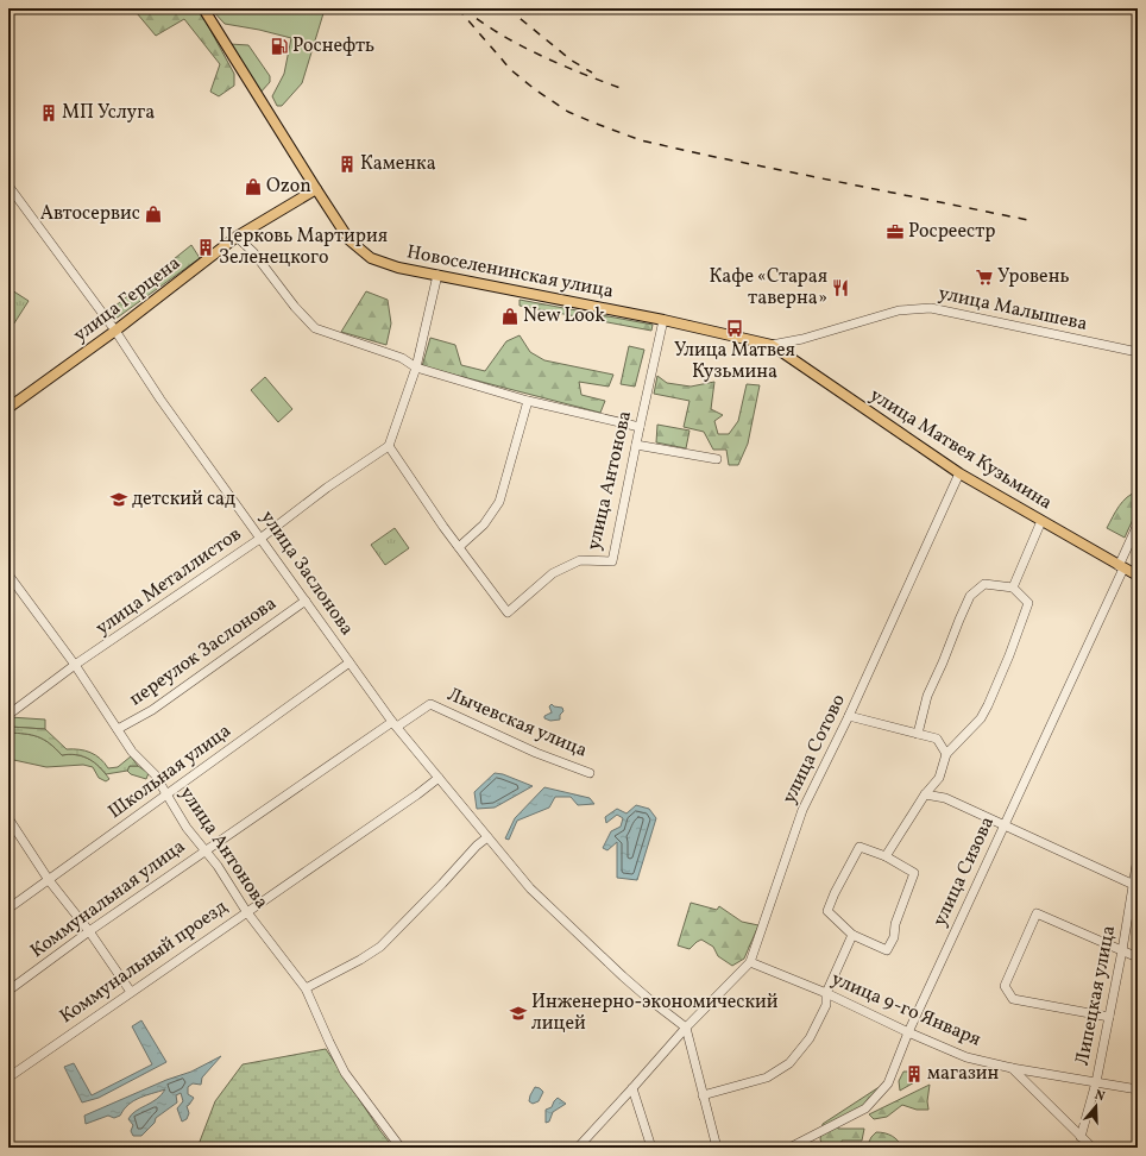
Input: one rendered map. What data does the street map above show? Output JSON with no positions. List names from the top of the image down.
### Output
{
  "streets": {
    "main road": ["Новоселенинская улица", "улица Герцена", "улица Матвея Кузьмина"],
    "street": [
      "улица Малышева",
      "улица Антонова",
      "улица Заслонова",
      "улица Металлистов",
      "переулок Заслонова",
      "Лычевская улица",
      "улица Сотово",
      "Школьная улица",
      "улица Сизова",
      "Коммунальная улица",
      "Коммунальный проезд",
      "Липецкая улица",
      "улица 9-го Января"
    ]
  },
  "crossings": [
    ["Новоселенинская улица", "улица Герцена"],
    ["Новоселенинская улица", "улица Малышева"],
    ["Новоселенинская улица", "улица Матвея Кузьмина"],
    ["Новоселенинская улица", "улица Антонова"],
    ["улица Герцена", "улица Заслонова"],
    ["улица Малышева", "улица Матвея Кузьмина"],
    ["улица Матвея Кузьмина", "улица Сотово"],
    ["улица Матвея Кузьмина", "улица Сизова"],
    ["улица Антонова", "улица Металлистов"],
    ["улица Антонова", "переулок Заслонова"],
    ["улица Антонова", "Школьная улица"],
    ["улица Антонова", "Коммунальная улица"],
    ["улица Антонова", "Коммунальный проезд"],
    ["улица Заслонова", "улица Металлистов"],
    ["улица Заслонова", "переулок Заслонова"],
    ["улица Заслонова", "улица Сотово"],
    ["улица Заслонова", "Школьная улица"],
    ["улица Заслонова", "Коммунальная улица"],
    ["улица Заслонова", "Коммунальный проезд"],
    ["Лычевская улица", "Коммунальная улица"],
    ["улица Сотово", "улица 9-го Января"],
    ["улица Сизова", "улица 9-го Января"],
    ["Липецкая улица", "улица 9-го Января"]
  ],
  "places": {
    "fuel station": ["Роснефть"],
    "building": [
      "МП Услуга",
      "Каменка",
      "Церковь Мартирия Зеленецкого",
      "магазин"
    ],
    "shop": ["Ozon", "Автосервис", "New Look"],
    "office": ["Росреестр"],
    "supermarket": ["Уровень"],
    "restaurant": ["Кафе «Старая таверна»"],
    "bus stop": ["Улица Матвея Кузьмина"],
    "school or university": ["детский сад", "Инженерно-экономический лицей"]
  },
  "north": "top"
}
